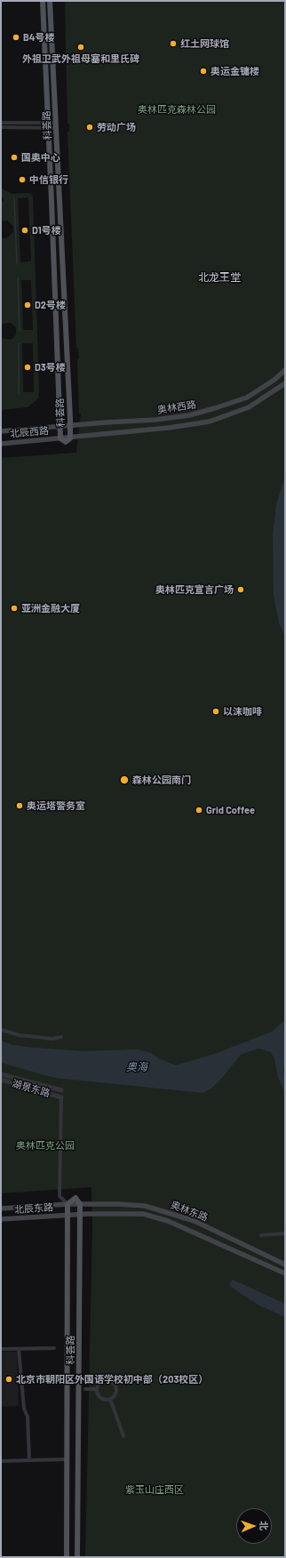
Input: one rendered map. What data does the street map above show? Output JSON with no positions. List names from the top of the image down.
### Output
{
  "streets": {
    "main road": [
      "科荟路",
      "奥林西路",
      "北辰西路",
      "北辰东路",
      "奥林东路"
    ],
    "street": ["湖景东路"]
  },
  "crossings": [
    ["科荟路", "奥林西路"],
    ["科荟路", "北辰西路"],
    ["科荟路", "湖景东路"],
    ["科荟路", "北辰东路"],
    ["科荟路", "奥林东路"],
    ["奥林西路", "北辰西路"],
    ["北辰东路", "奥林东路"]
  ],
  "districts": ["北龙王堂"],
  "water": ["奥海"],
  "parks": ["奥林匹克森林公园", "奥林匹克公园", "紫玉山庄西区"],
  "places": [
    "B4号楼",
    "红土网球馆",
    "外祖卫武外祖母塞和里氏碑",
    "奥运金镛楼",
    "劳动广场",
    "国奥中心",
    "中信银行",
    "D1号楼",
    "D2号楼",
    "D3号楼",
    "奥林匹克宣言广场",
    "亚洲金融大厦",
    "以沫咖啡",
    "森林公园南门",
    "奥运塔警务室",
    "Grid Coffee",
    "北京市朝阳区外国语学校初中部（203校区）"
  ],
  "north": "right"
}
